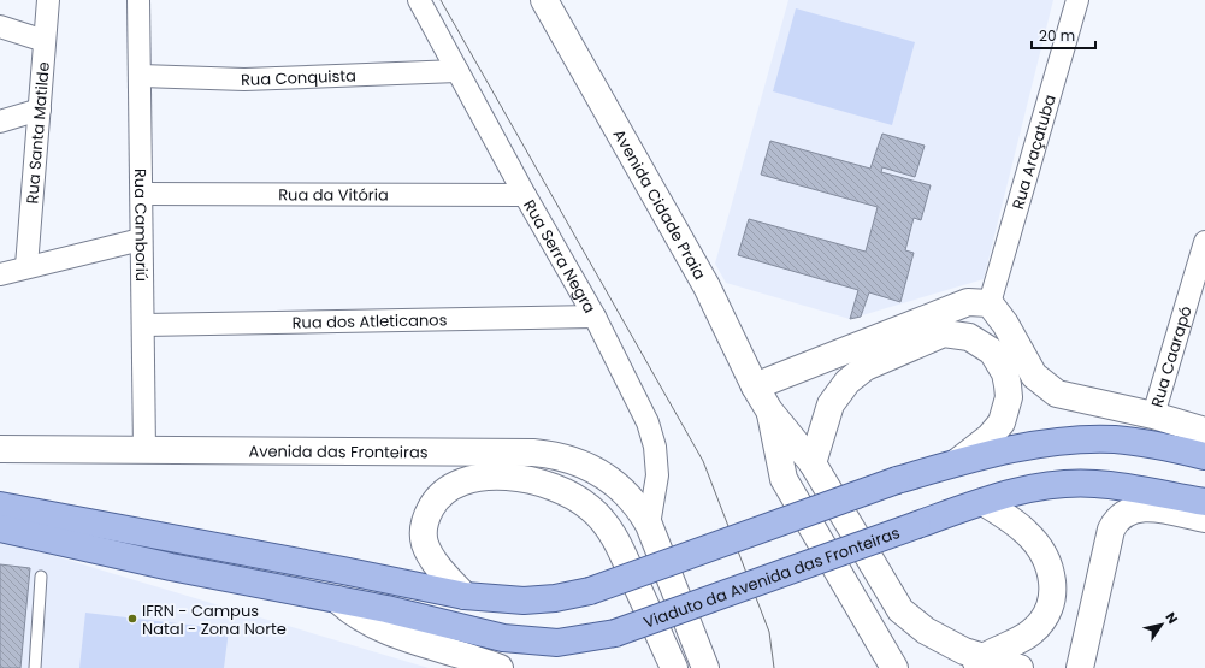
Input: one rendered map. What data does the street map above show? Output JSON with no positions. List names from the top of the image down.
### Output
{
  "streets": {
    "main road": ["Avenida Cidade Praia", "Avenida das Fronteiras", "Viaduto da Avenida das Fronteiras"],
    "street": [
      "Rua Conquista",
      "Rua Santa Matilde",
      "Rua Araçatuba",
      "Rua da Vitória",
      "Rua Camboriú",
      "Rua Serra Negra",
      "Rua dos Atleticanos",
      "Rua Caarapó"
    ]
  },
  "crossings": [
    ["Rua Conquista", "Rua Camboriú"],
    ["Rua Conquista", "Rua Serra Negra"],
    ["Rua da Vitória", "Rua Camboriú"],
    ["Rua da Vitória", "Rua Serra Negra"],
    ["Rua Camboriú", "Rua dos Atleticanos"],
    ["Rua Camboriú", "Avenida das Fronteiras"],
    ["Rua Serra Negra", "Rua dos Atleticanos"],
    ["Rua Serra Negra", "Avenida das Fronteiras"]
  ],
  "places": ["IFRN - Campus Natal - Zona Norte"],
  "scale_bar": "20 m",
  "north": "top right"
}
